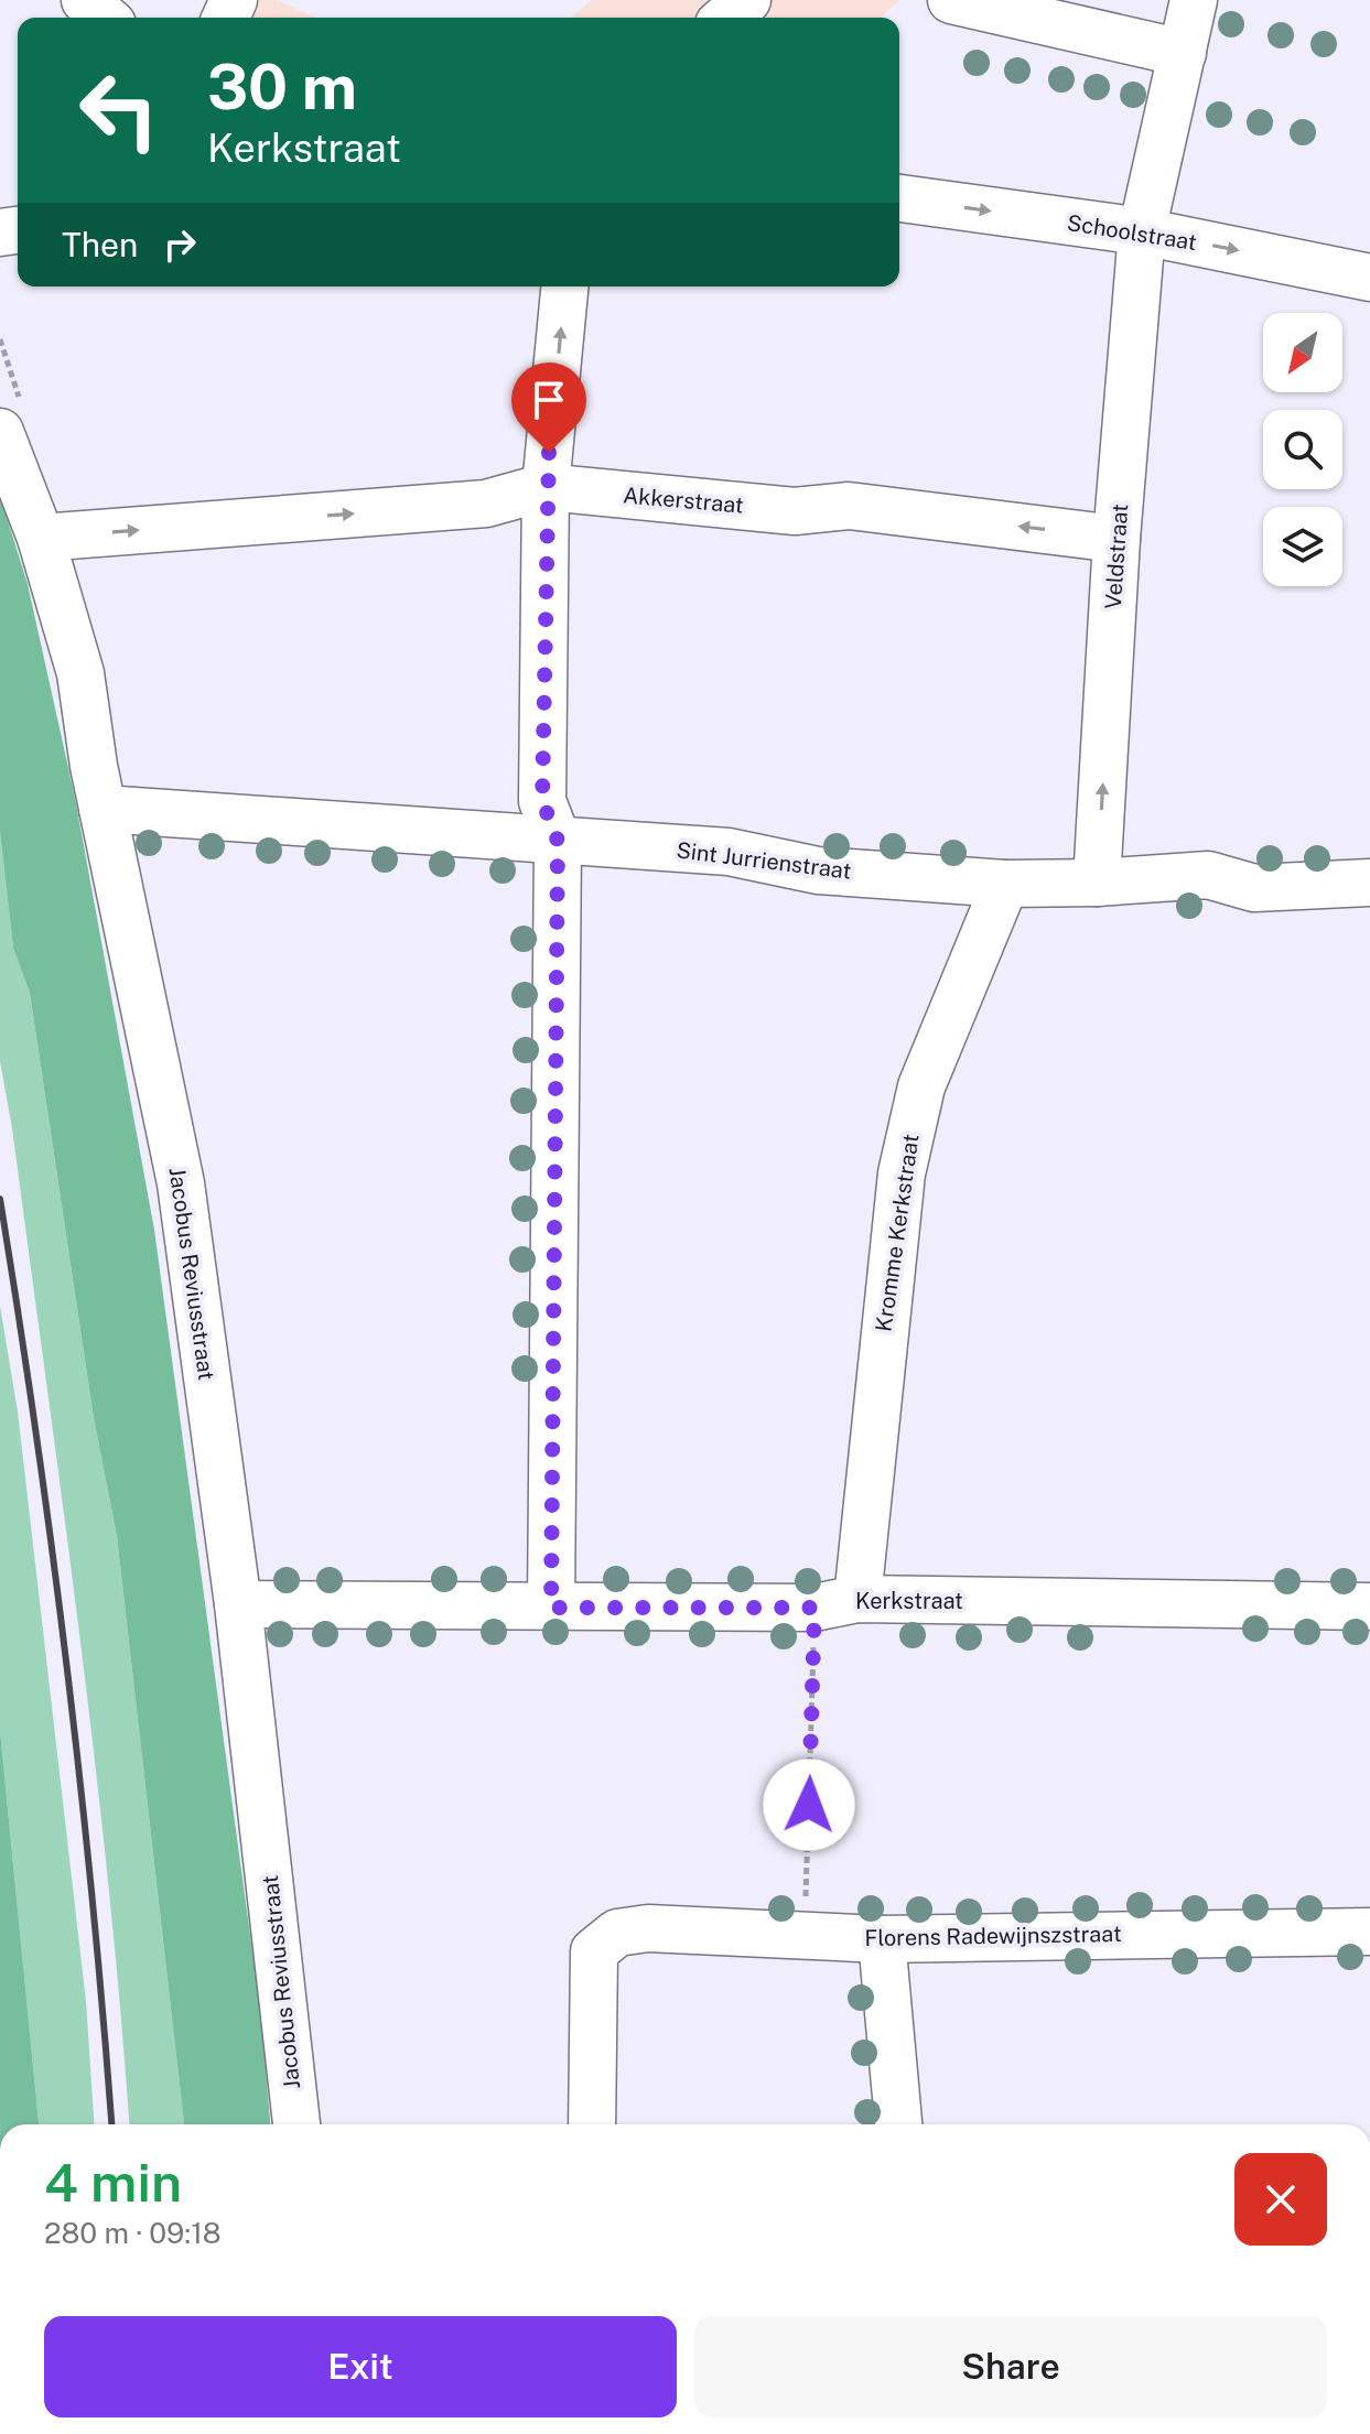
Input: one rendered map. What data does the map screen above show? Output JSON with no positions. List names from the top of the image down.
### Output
{
  "streets": {
    "street": [
      "Schoolstraat",
      "Akkerstraat",
      "Veldstraat",
      "Sint Jurrienstraat",
      "Kromme Kerkstraat",
      "Jacobus Reviusstraat",
      "Kerkstraat",
      "Florens Radewijnszstraat"
    ]
  },
  "crossings": [
    ["Schoolstraat", "Veldstraat"],
    ["Akkerstraat", "Veldstraat"],
    ["Akkerstraat", "Jacobus Reviusstraat"],
    ["Veldstraat", "Sint Jurrienstraat"],
    ["Sint Jurrienstraat", "Kromme Kerkstraat"],
    ["Sint Jurrienstraat", "Jacobus Reviusstraat"],
    ["Kromme Kerkstraat", "Kerkstraat"],
    ["Jacobus Reviusstraat", "Kerkstraat"]
  ],
  "one_way": ["Veldstraat"],
  "north": "bottom left",
  "page": {
    "turn": ["30 m", "Kerkstraat"],
    "then": "Then",
    "heading": ["4 min", "280 m · 09:18"],
    "buttons": ["Exit", "Share"]
  }
}
